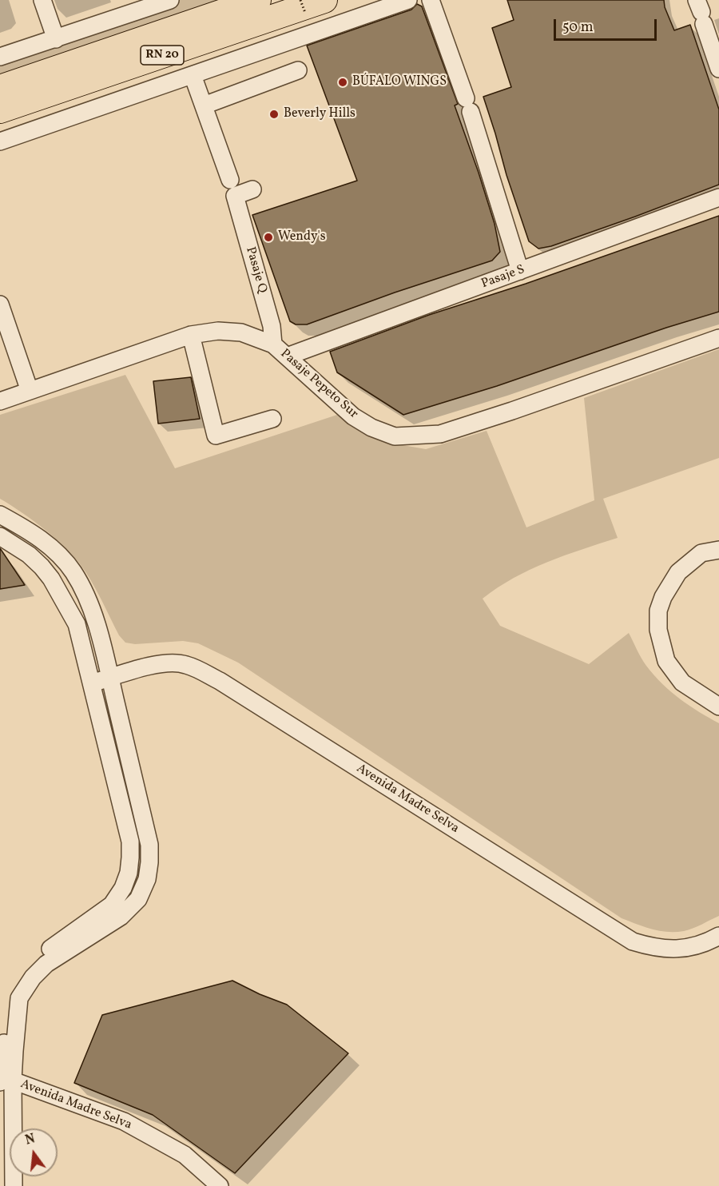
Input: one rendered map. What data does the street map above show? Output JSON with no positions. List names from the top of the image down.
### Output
{
  "streets": {
    "highway": ["RN 20"],
    "street": [
      "Pasaje Q",
      "Pasaje S",
      "Pasaje Pepeto Sur",
      "Avenida Madre Selva"
    ]
  },
  "crossings": [
    ["Pasaje Q", "Pasaje Pepeto Sur"],
    ["Pasaje S", "Pasaje Pepeto Sur"]
  ],
  "places": ["BÚFALO WINGS", "Beverly Hills", "Wendy's"],
  "scale_bar": "50 m",
  "north": "top"
}
